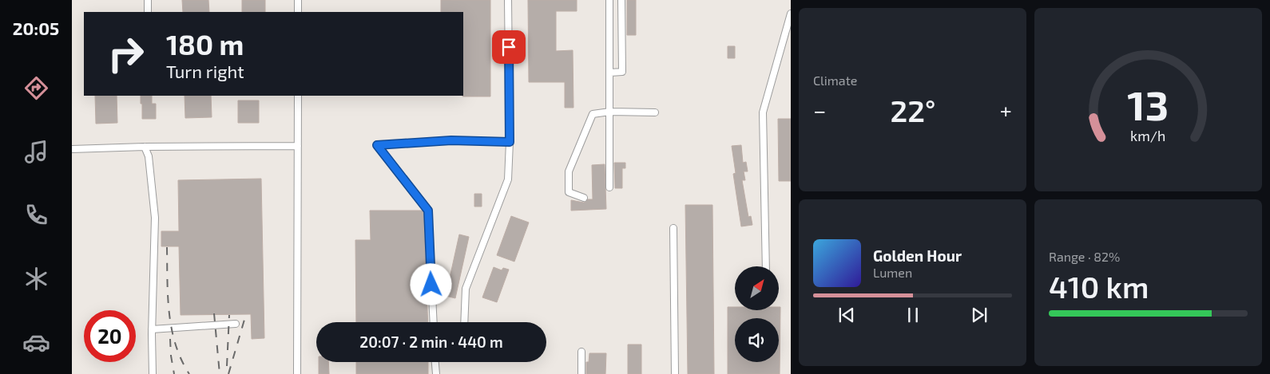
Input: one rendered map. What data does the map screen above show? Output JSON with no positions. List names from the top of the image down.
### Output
{
  "north": "top right",
  "page": {
    "tabs": "20:05",
    "tile": [
      "Climate",
      ["Range · 82%", "410 km"]
    ],
    "turn": ["180 m", "Turn right"],
    "heat": ["−", "22°", "+"],
    "song": ["Golden Hour", "Lumen"],
    "limit": "20",
    "trip": "20:07 · 2 min · 440 m",
    "gauge": ["13", "km/h"]
  }
}
